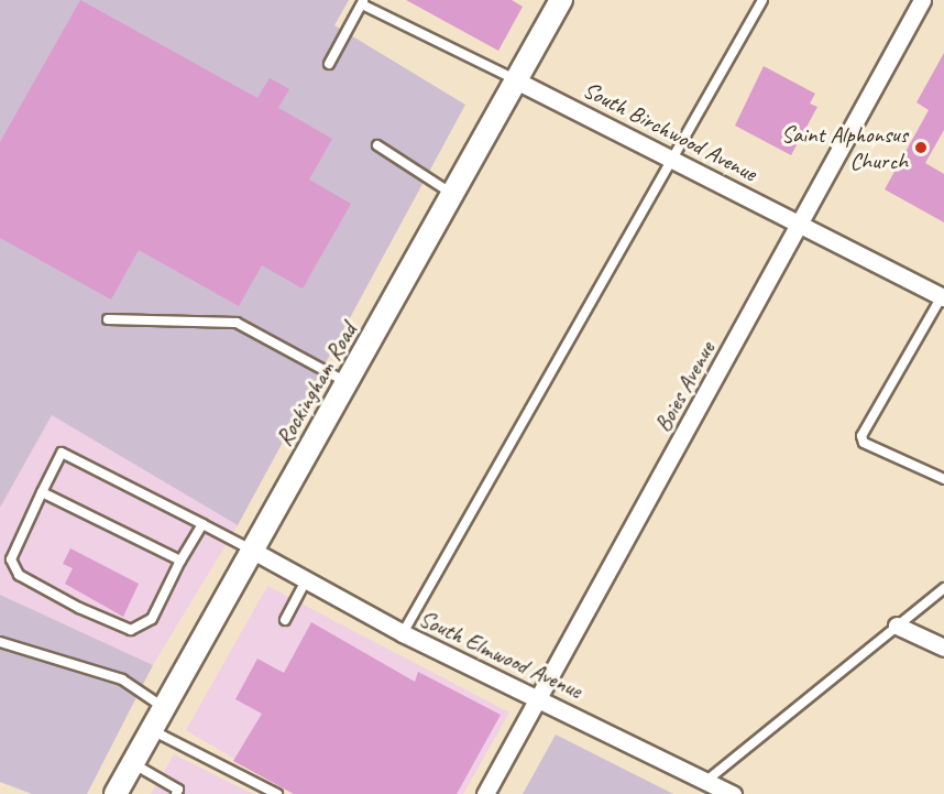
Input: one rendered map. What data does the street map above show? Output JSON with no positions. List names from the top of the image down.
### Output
{
  "streets": {
    "street": [
      "South Birchwood Avenue",
      "Rockingham Road",
      "Boies Avenue",
      "South Elmwood Avenue"
    ]
  },
  "crossings": [
    ["South Birchwood Avenue", "Rockingham Road"],
    ["South Birchwood Avenue", "Boies Avenue"],
    ["Rockingham Road", "South Elmwood Avenue"],
    ["Boies Avenue", "South Elmwood Avenue"]
  ],
  "places": ["Saint Alphonsus Church"]
}
